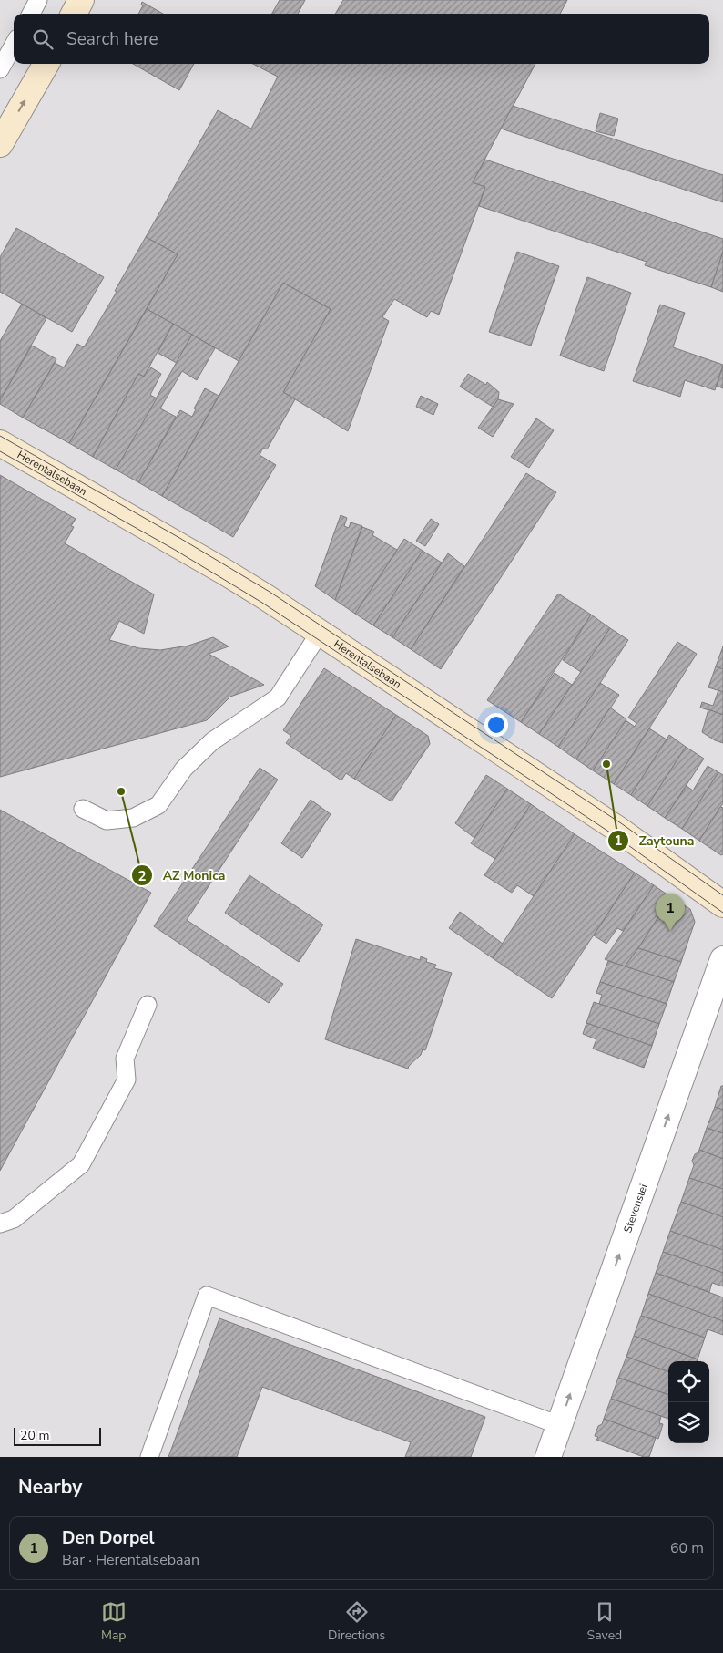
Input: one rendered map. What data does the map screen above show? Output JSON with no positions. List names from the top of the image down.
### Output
{
  "streets": {
    "street": ["Herentalsebaan", "Stevenslei"]
  },
  "one_way": ["Stevenslei"],
  "places": ["Zaytouna", "AZ Monica"],
  "scale_bar": "20 m",
  "page": {
    "search": "Search here",
    "pins": "1",
    "scale": "20 m",
    "heading": "Nearby",
    "list": [
      {
        "mark": "1",
        "name": "Den Dorpel",
        "note": "Bar · Herentalsebaan",
        "value": "60 m"
      }
    ],
    "nav": ["Map", "Directions", "Saved"]
  }
}
